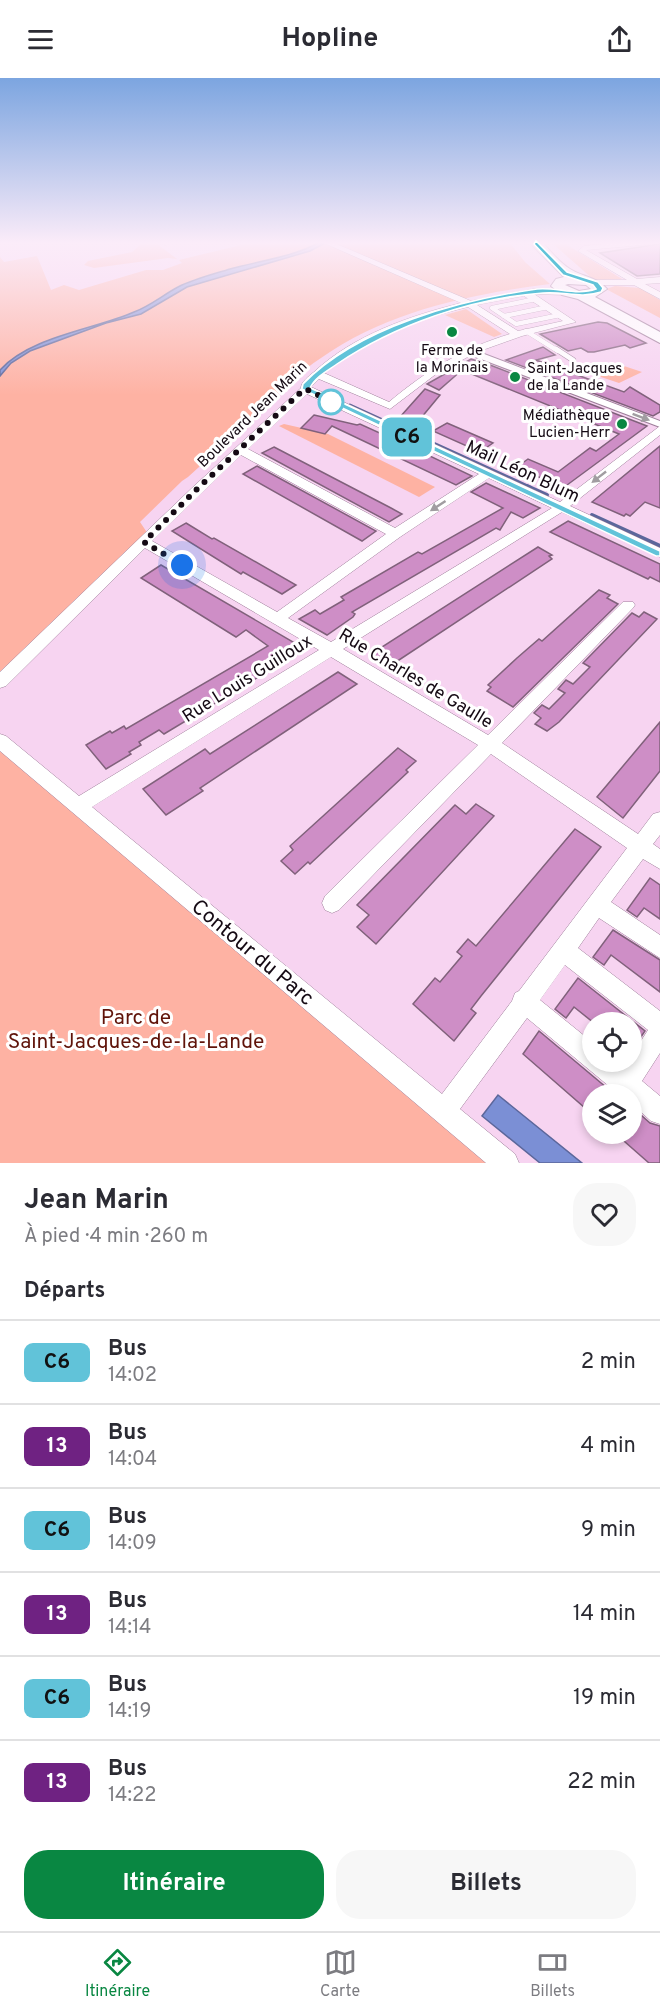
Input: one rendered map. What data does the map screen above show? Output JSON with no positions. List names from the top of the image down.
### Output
{
  "streets": {
    "street": [
      "Boulevard Jean Marin",
      "Mail Léon Blum",
      "Rue Louis Guilloux",
      "Rue Charles de Gaulle",
      "Contour du Parc"
    ]
  },
  "crossings": [
    ["Boulevard Jean Marin", "Mail Léon Blum"],
    ["Boulevard Jean Marin", "Rue Charles de Gaulle"],
    ["Mail Léon Blum", "Rue Louis Guilloux"],
    ["Rue Louis Guilloux", "Rue Charles de Gaulle"],
    ["Rue Louis Guilloux", "Contour du Parc"]
  ],
  "parks": ["Parc de Saint-Jacques-de-la-Lande"],
  "places": ["Ferme de la Morinais", "Saint-Jacques de la Lande", "Médiathèque Lucien-Herr"],
  "lines": ["bus line C6"],
  "page": {
    "header": "Hopline",
    "on_map": "C6",
    "heading": [
      ["Jean Marin", "À pied · 4 min · 260 m"],
      "Départs"
    ],
    "list": [
      {
        "mark": "C6",
        "name": "Bus",
        "note": "14:02",
        "value": "2 min"
      },
      {
        "mark": "13",
        "name": "Bus",
        "note": "14:04",
        "value": "4 min"
      },
      {
        "mark": "C6",
        "name": "Bus",
        "note": "14:09",
        "value": "9 min"
      },
      {
        "mark": "13",
        "name": "Bus",
        "note": "14:14",
        "value": "14 min"
      },
      {
        "mark": "C6",
        "name": "Bus",
        "note": "14:19",
        "value": "19 min"
      },
      {
        "mark": "13",
        "name": "Bus",
        "note": "14:22",
        "value": "22 min"
      }
    ],
    "buttons": ["Itinéraire", "Billets"],
    "tabs": ["Itinéraire", "Carte", "Billets"]
  }
}
